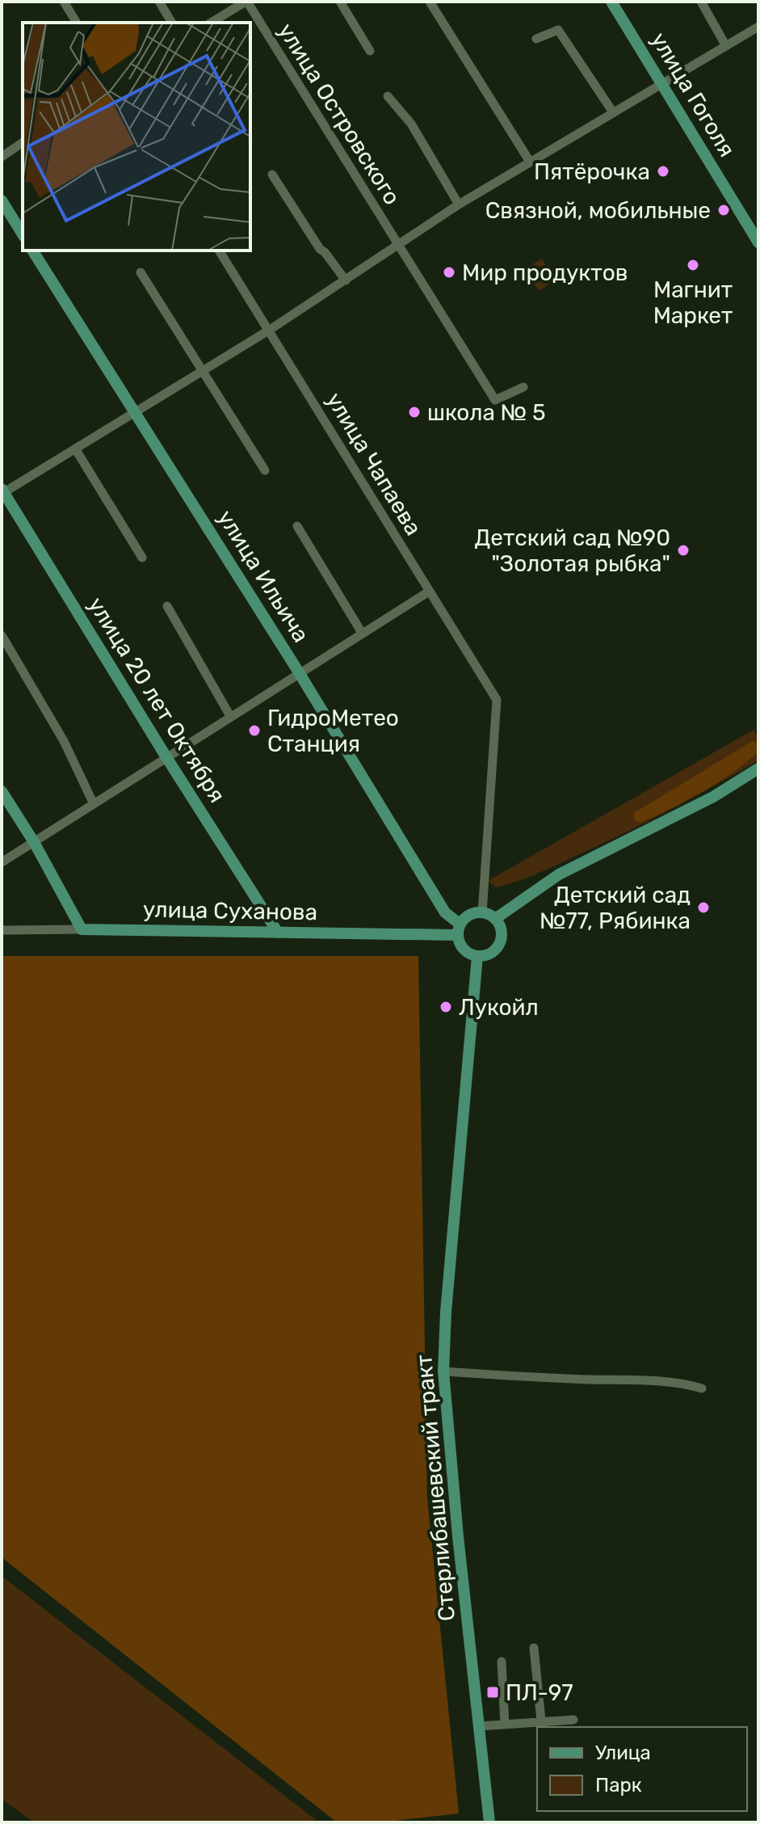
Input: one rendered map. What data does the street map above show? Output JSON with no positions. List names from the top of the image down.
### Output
{
  "streets": {
    "main road": [
      "улица Гоголя",
      "улица Ильича",
      "улица 20 лет Октября",
      "улица Суханова",
      "Стерлибашевский тракт"
    ],
    "street": ["улица Островского", "улица Чапаева"]
  },
  "crossings": [
    ["улица Чапаева", "улица Ильича"],
    ["улица Чапаева", "улица Суханова"],
    ["улица Чапаева", "Стерлибашевский тракт"],
    ["улица Ильича", "улица Суханова"],
    ["улица Ильича", "Стерлибашевский тракт"],
    ["улица 20 лет Октября", "улица Суханова"],
    ["улица Суханова", "Стерлибашевский тракт"]
  ],
  "places": {
    "other": [
      "Пятёрочка",
      "Связной, мобильные",
      "Магнит Маркет",
      "Мир продуктов",
      "школа № 5",
      "Детский сад №90 \"Золотая рыбка\"",
      "ГидроМетео Станция",
      "Детский сад №77, Рябинка",
      "Лукойл"
    ],
    "transit": ["ПЛ-97"]
  },
  "legend": ["Улица", "Парк"]
}
